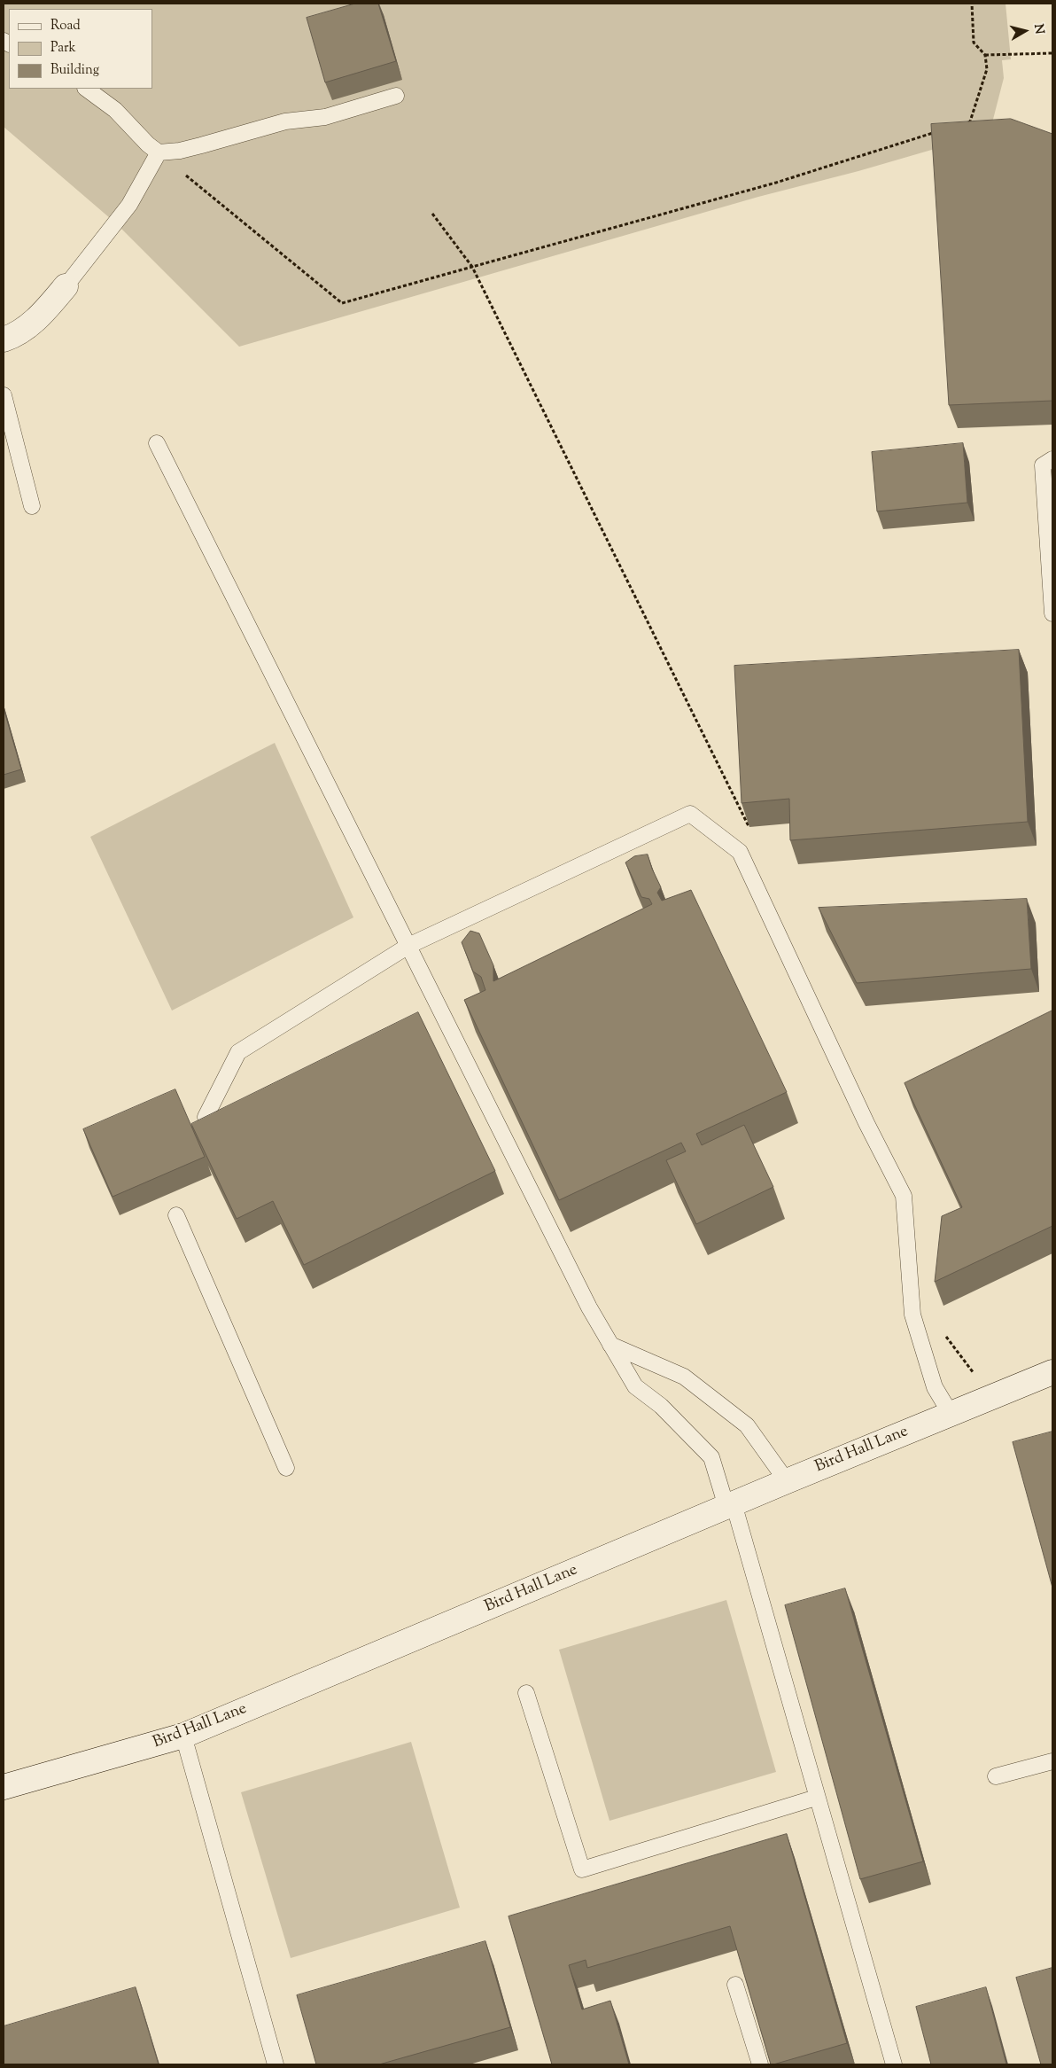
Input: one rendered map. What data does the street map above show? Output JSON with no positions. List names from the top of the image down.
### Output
{
  "streets": {
    "street": ["Bird Hall Lane"]
  },
  "legend": ["Road", "Park", "Building"],
  "north": "right"
}
